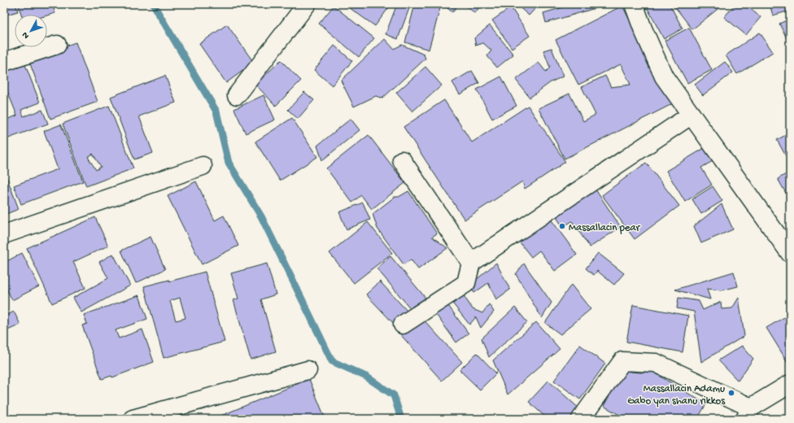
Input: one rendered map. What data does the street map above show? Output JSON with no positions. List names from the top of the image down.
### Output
{
  "places": ["Massallacin pear", "Massallacin Adamu Gabo yan shanu rikkos"],
  "north": "bottom left"
}
